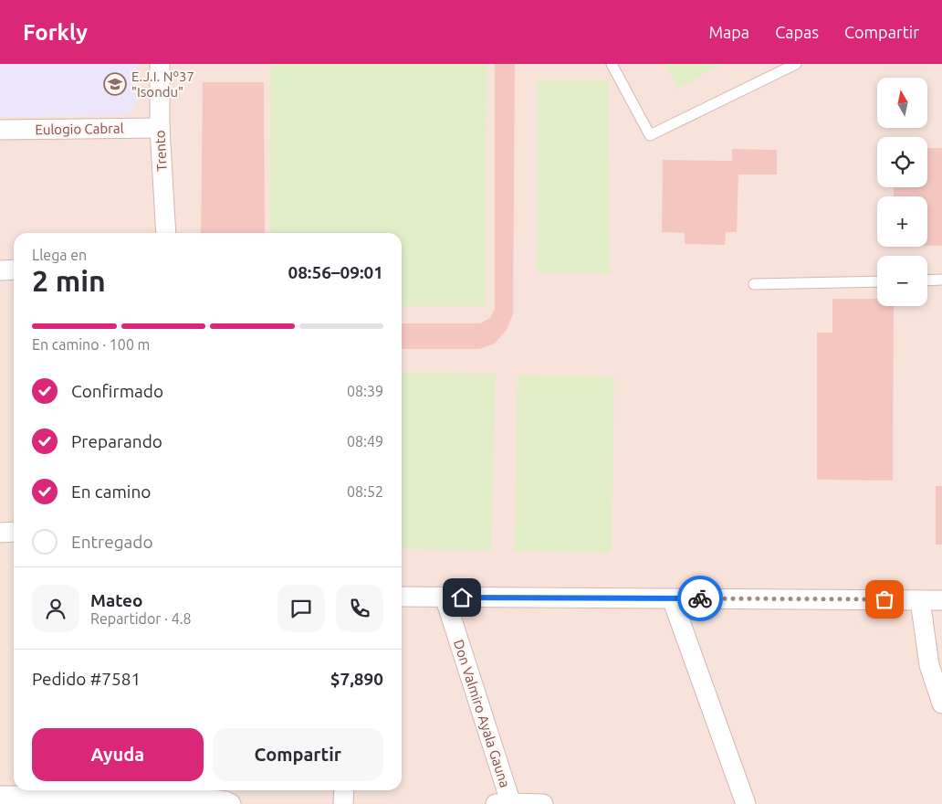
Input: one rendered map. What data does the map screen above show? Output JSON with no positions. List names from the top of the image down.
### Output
{
  "streets": {
    "street": ["Eulogio Cabral", "Trento", "Don Valmiro Ayala Gauna"]
  },
  "crossings": [
    ["Eulogio Cabral", "Trento"]
  ],
  "places": {
    "school or university": ["E.J.I. Nº37 \"Isondu\""]
  },
  "north": "top",
  "page": {
    "header": "Forkly",
    "nav": ["Mapa", "Capas", "Compartir"],
    "map_buttons": ["+", "−"],
    "heading": ["2 min", "Llega en", "08:56–09:01"],
    "panel": [
      "Mateo",
      "Repartidor · 4.8",
      "Pedido #7581",
      "$7,890"
    ],
    "bar": "En camino · 100 m",
    "list": [
      ["Confirmado", "08:39"],
      ["Preparando", "08:49"],
      ["En camino", "08:52"],
      "Entregado"
    ],
    "buttons": ["Ayuda", "Compartir"]
  }
}
